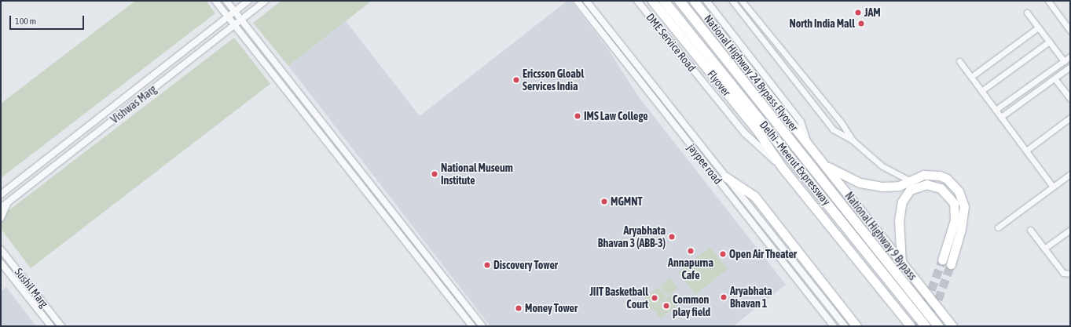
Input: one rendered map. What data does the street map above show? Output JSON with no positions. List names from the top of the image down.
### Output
{
  "streets": {
    "highway": [
      "National Highway 24 Bypass Flyover",
      "Flyover",
      "Delhi - Meerut Expressway",
      "National Highway 9 Bypass"
    ],
    "street": [
      "DME Service Road",
      "Vishwas Marg",
      "jaypee road",
      "Sushil Marg"
    ]
  },
  "crossings": [
    ["DME Service Road", "Flyover"],
    ["National Highway 24 Bypass Flyover", "National Highway 9 Bypass"]
  ],
  "places": [
    "JAM",
    "North India Mall",
    "Ericsson Gloabl Services India",
    "IMS Law College",
    "National Museum Institute",
    "MGMNT",
    "Aryabhata Bhavan 3 (ABB-3)",
    "Annapurna Cafe",
    "Open Air Theater",
    "Discovery Tower",
    "Aryabhata Bhavan 1",
    "JIIT Basketball Court",
    "Common play field",
    "Money Tower"
  ],
  "scale_bar": "100 m"
}
